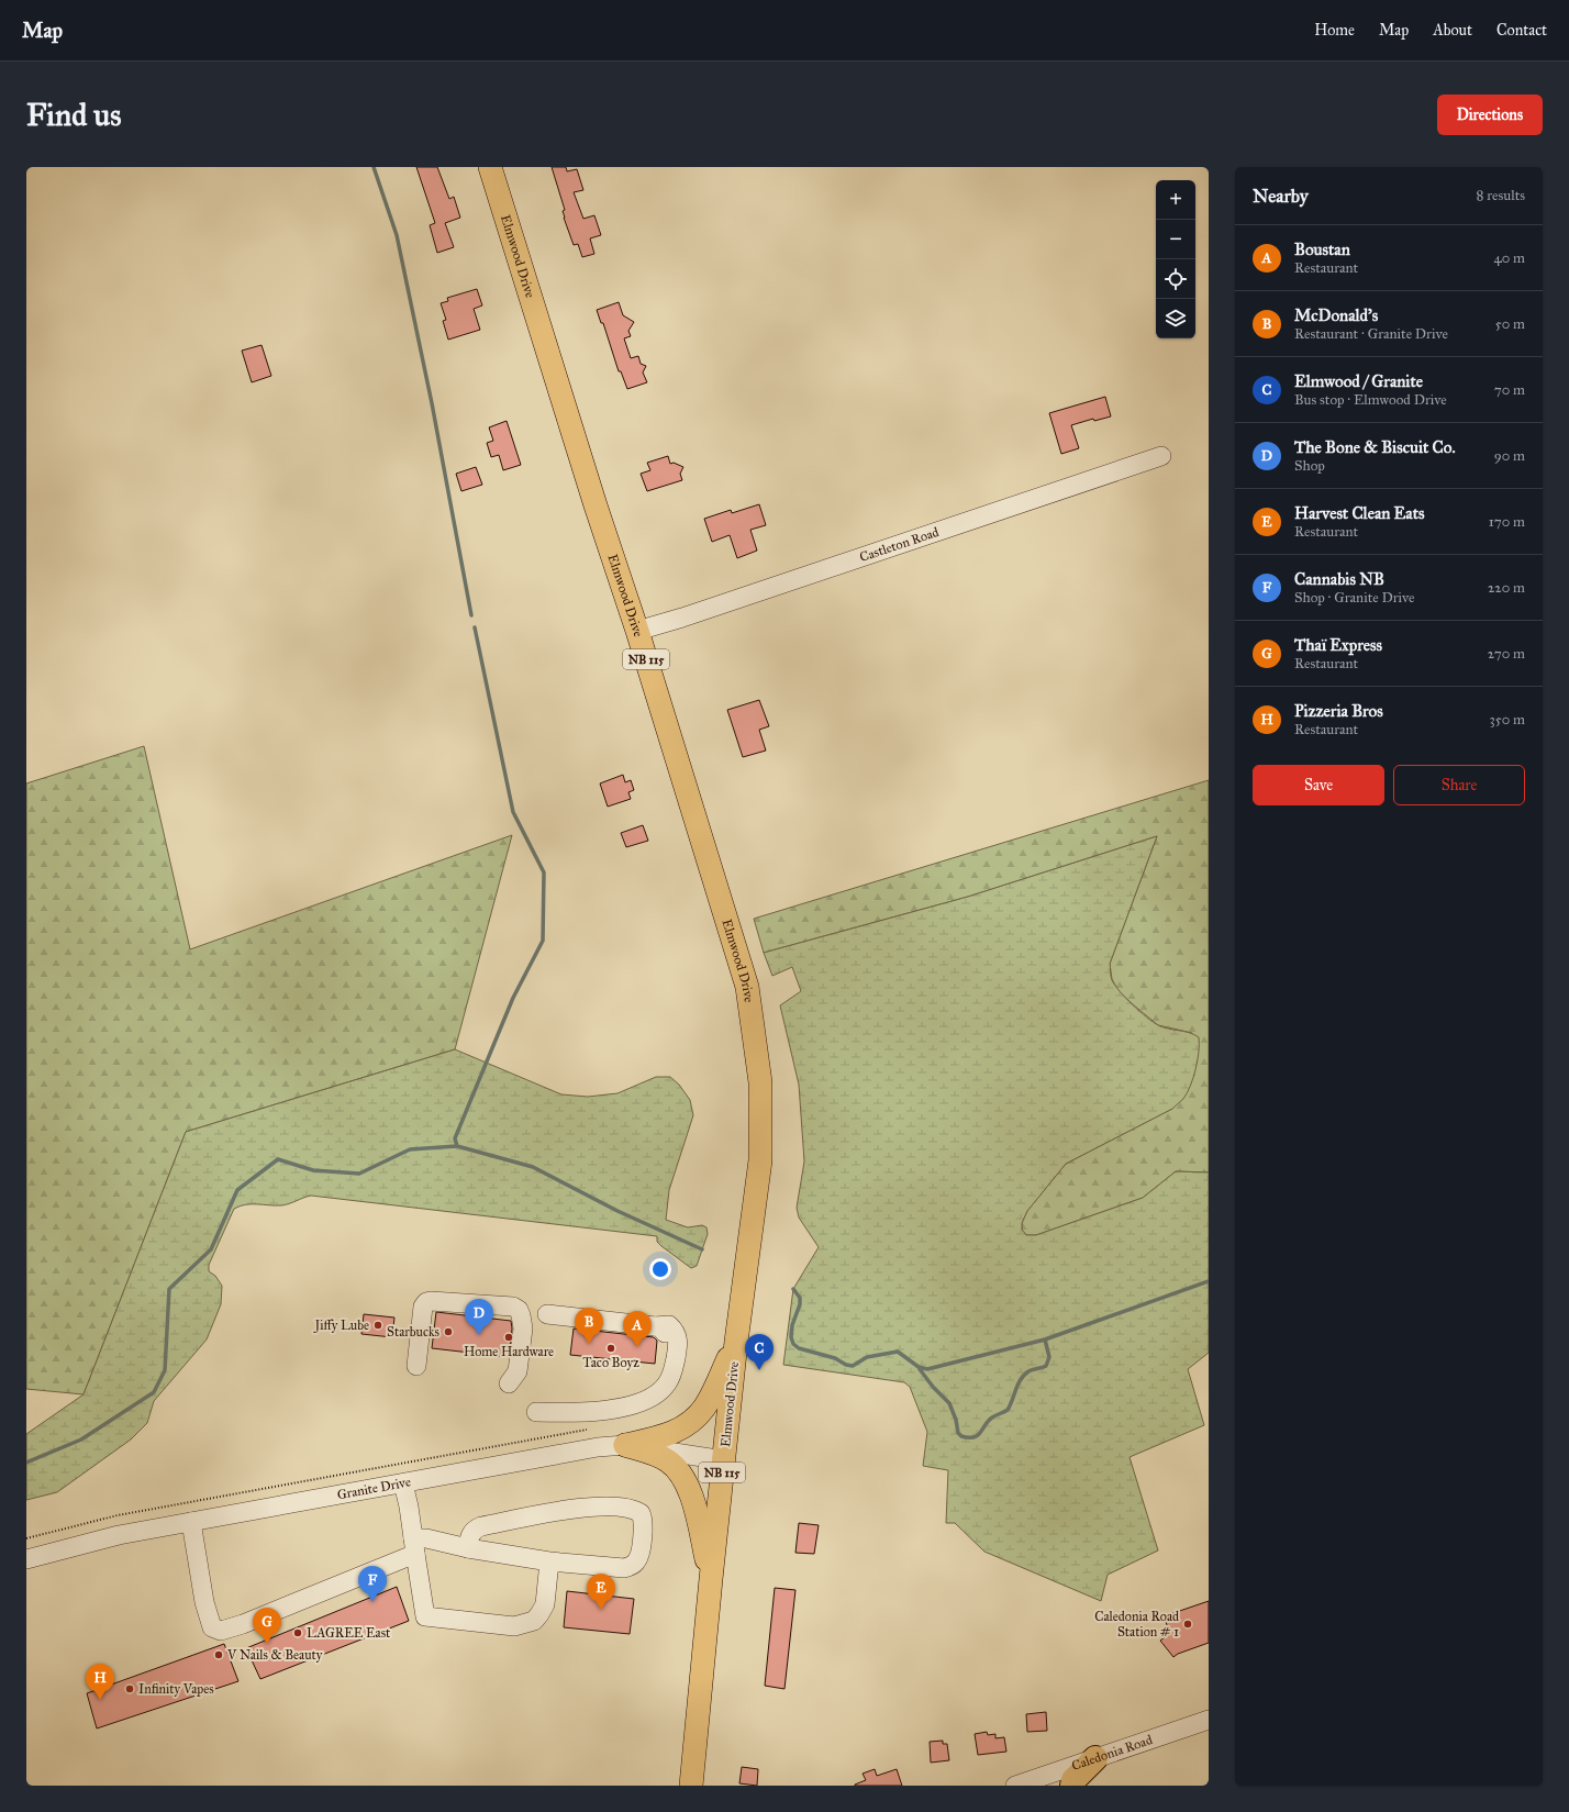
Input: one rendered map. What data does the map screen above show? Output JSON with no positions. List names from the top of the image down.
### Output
{
  "streets": {
    "main road": ["Elmwood Drive", "NB 115"],
    "street": ["Castleton Road", "Granite Drive", "Caledonia Road"]
  },
  "crossings": [
    ["Elmwood Drive", "Castleton Road"],
    ["Elmwood Drive", "Granite Drive"]
  ],
  "places": [
    "Jiffy Lube",
    "Starbucks",
    "Home Hardware",
    "Taco Boyz",
    "Caledonia Road Station # 1",
    "LAGREE East",
    "V Nails & Beauty",
    "Infinity Vapes"
  ],
  "page": {
    "header": "Map",
    "nav": [
      "Home",
      "Map",
      "About",
      "Contact"
    ],
    "buttons": [
      "Directions",
      ["Save", "Share"]
    ],
    "title": "Find us",
    "heading": ["Nearby", "8 results"],
    "map_buttons": ["+", "−"],
    "list": [
      {
        "mark": "A",
        "name": "Boustan",
        "note": "Restaurant",
        "value": "40 m"
      },
      {
        "mark": "B",
        "name": "McDonald's",
        "note": "Restaurant · Granite Drive",
        "value": "50 m"
      },
      {
        "mark": "C",
        "name": "Elmwood / Granite",
        "note": "Bus stop · Elmwood Drive",
        "value": "70 m"
      },
      {
        "mark": "D",
        "name": "The Bone & Biscuit Co.",
        "note": "Shop",
        "value": "90 m"
      },
      {
        "mark": "E",
        "name": "Harvest Clean Eats",
        "note": "Restaurant",
        "value": "170 m"
      },
      {
        "mark": "F",
        "name": "Cannabis NB",
        "note": "Shop · Granite Drive",
        "value": "220 m"
      },
      {
        "mark": "G",
        "name": "Thaï Express",
        "note": "Restaurant",
        "value": "270 m"
      },
      {
        "mark": "H",
        "name": "Pizzeria Bros",
        "note": "Restaurant",
        "value": "350 m"
      }
    ],
    "pins": [
      "D",
      "B",
      "A",
      "C",
      "F",
      "E",
      "G",
      "H"
    ]
  }
}
